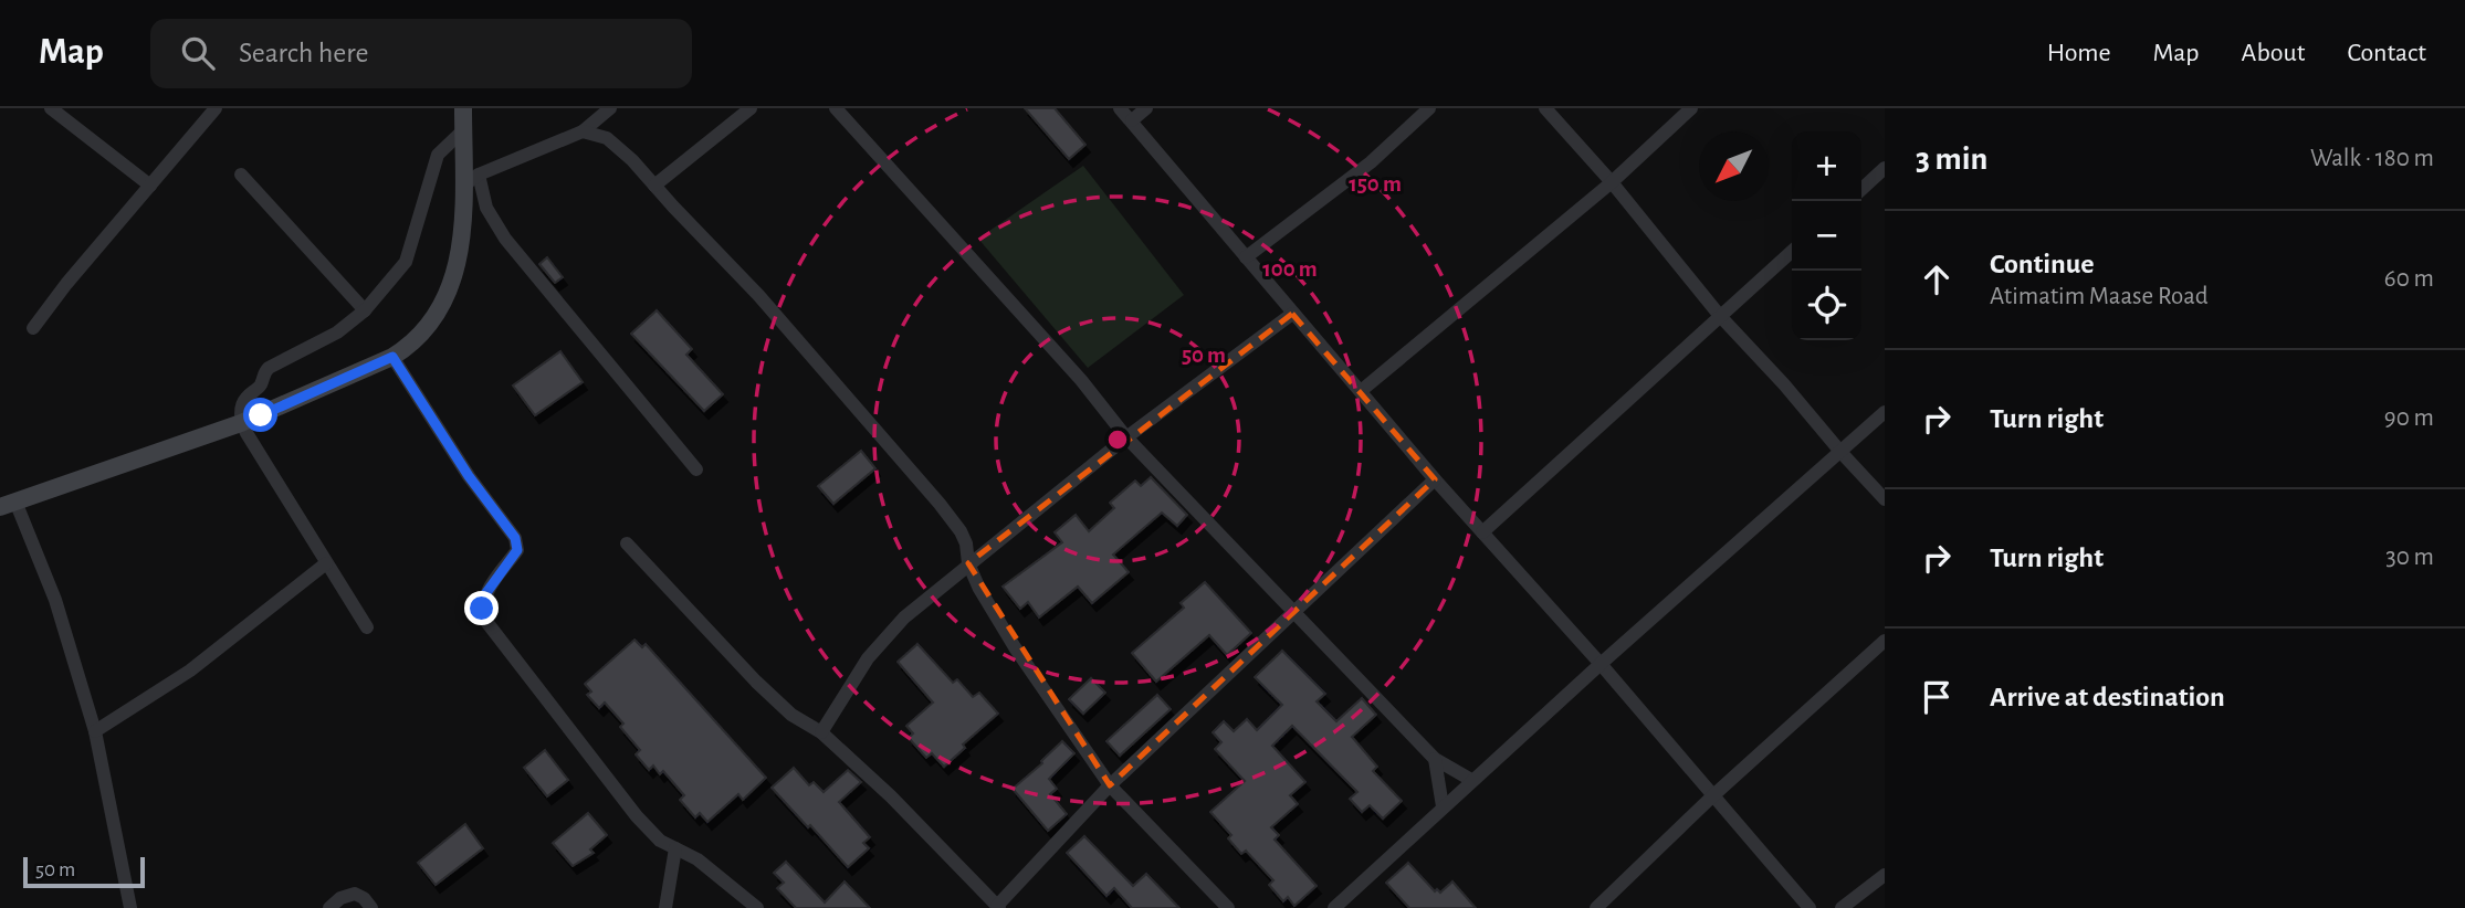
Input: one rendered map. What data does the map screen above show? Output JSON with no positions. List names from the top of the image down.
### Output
{
  "scale_bar": "50 m",
  "north": "bottom left",
  "page": {
    "header": "Map",
    "search": "Search here",
    "nav": [
      "Home",
      "Map",
      "About",
      "Contact"
    ],
    "heading": ["3 min", "Walk · 180 m"],
    "map_buttons": ["+", "−"],
    "list": [
      ["Continue", "Atimatim Maase Road", "60 m"],
      ["Turn right", "90 m"],
      ["Turn right", "30 m"],
      "Arrive at destination"
    ],
    "scale": "50 m"
  },
  "rings": ["150 m", "100 m", "50 m"]
}
